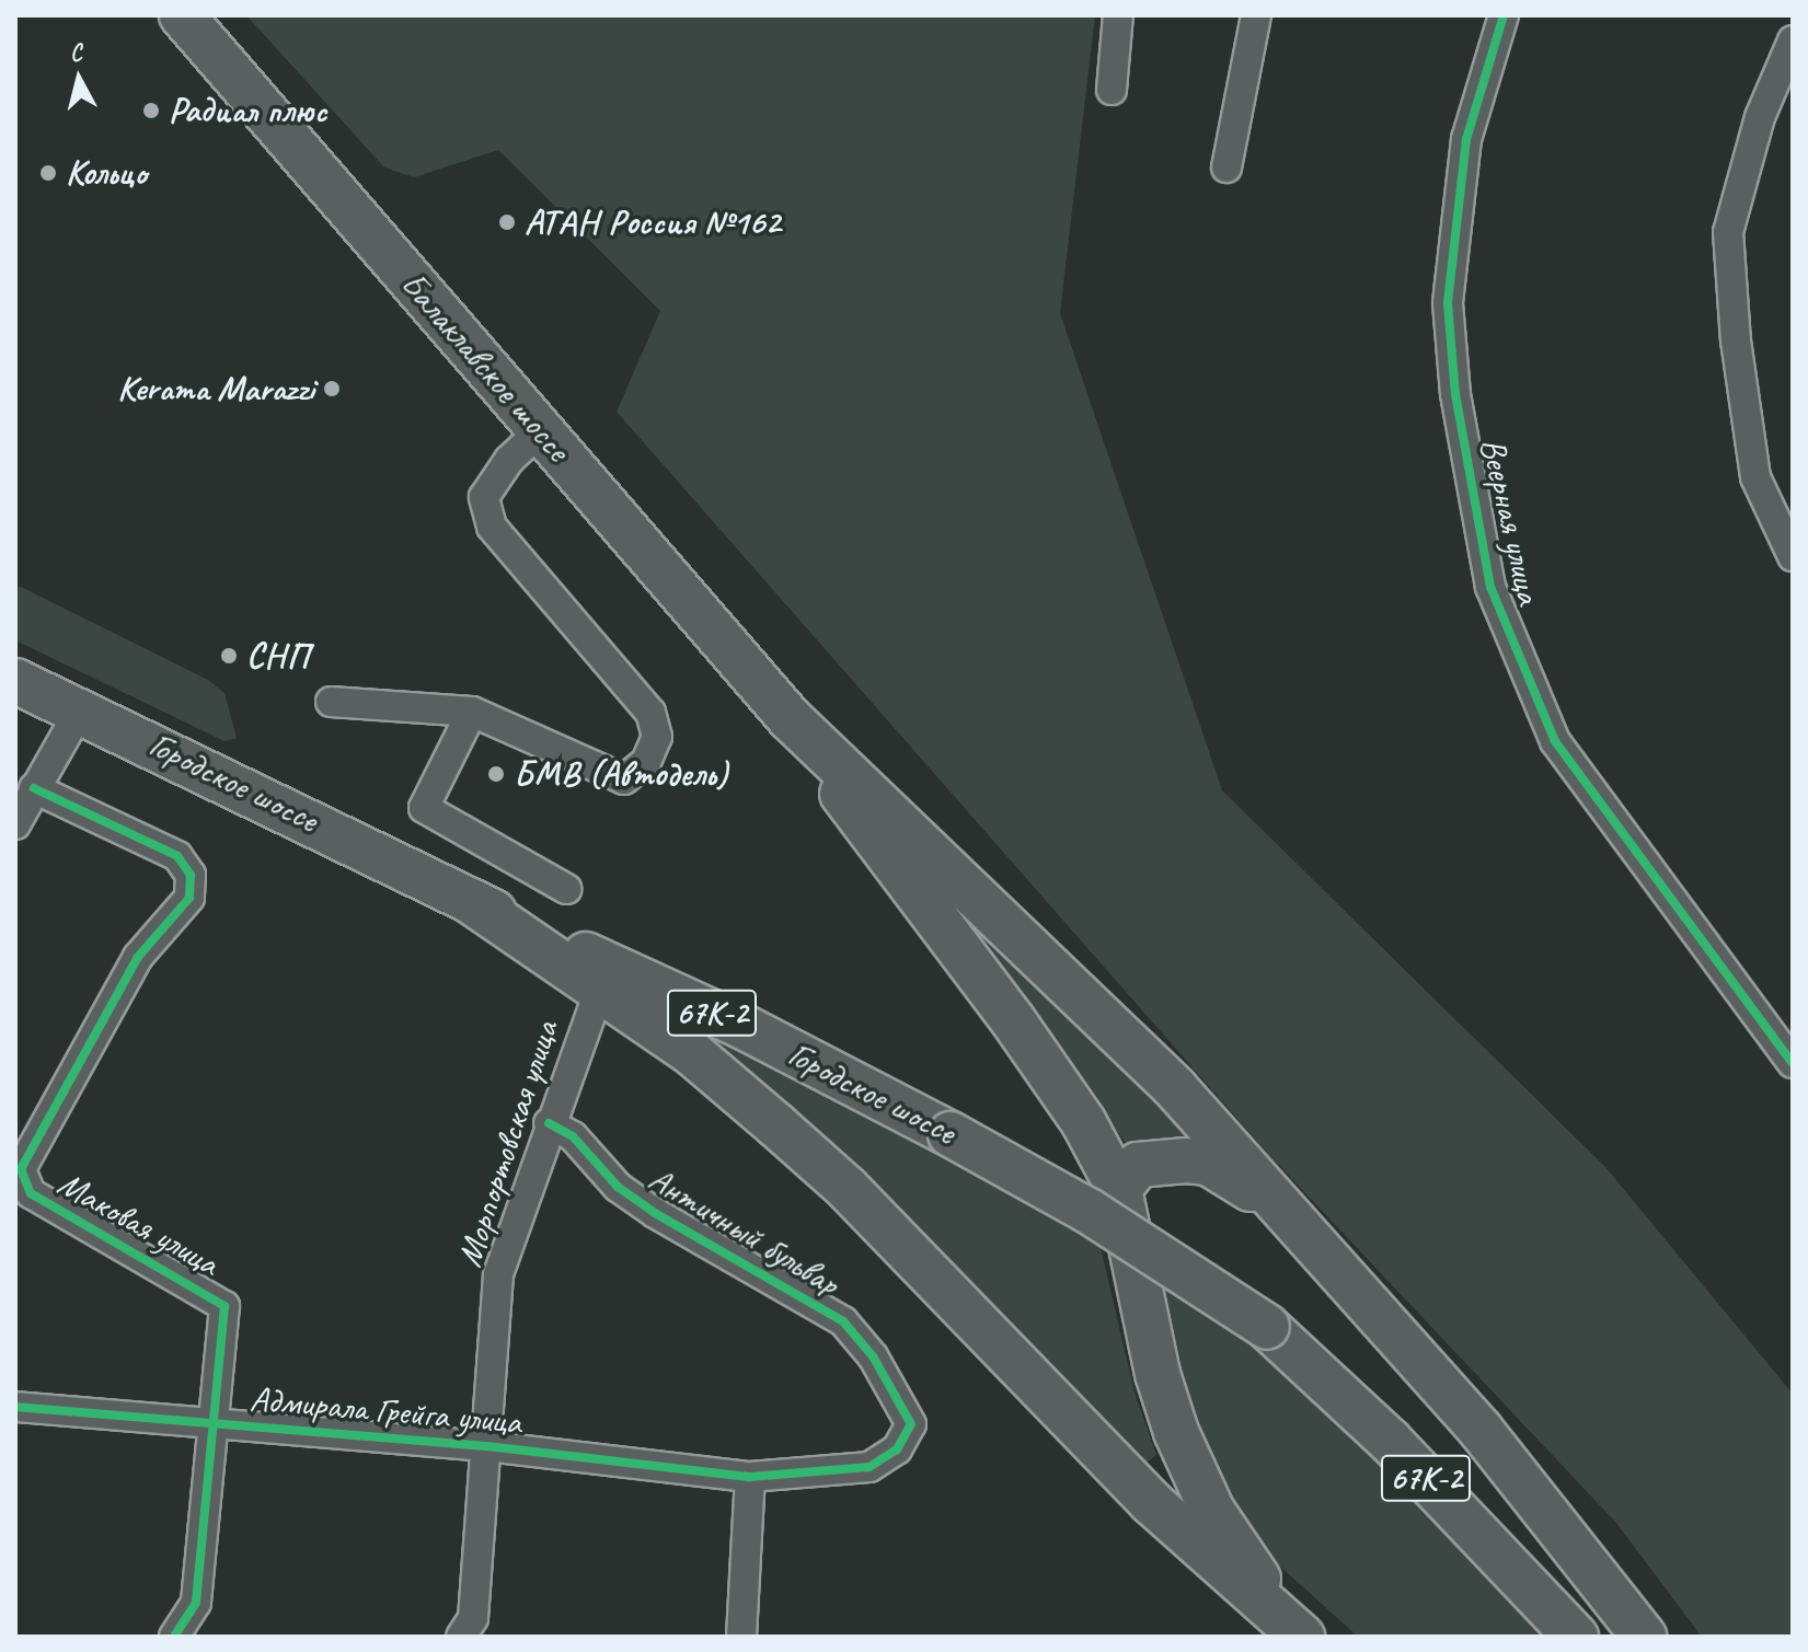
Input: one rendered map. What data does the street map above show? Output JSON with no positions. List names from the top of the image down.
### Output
{
  "streets": {
    "main road": ["Балаклавское шоссе", "Городское шоссе", "67К-2"],
    "street": [
      "Веерная улица",
      "Морпортовская улица",
      "Маковая улица",
      "Античный бульвар",
      "Адмирала Грейга улица"
    ]
  },
  "crossings": [
    ["Городское шоссе", "67К-2"],
    ["67К-2", "Морпортовская улица"],
    ["Морпортовская улица", "Античный бульвар"],
    ["Морпортовская улица", "Адмирала Грейга улица"],
    ["Маковая улица", "Адмирала Грейга улица"],
    ["Античный бульвар", "Адмирала Грейга улица"]
  ],
  "places": [
    "Радиал плюс",
    "Кольцо",
    "АТАН Россия №162",
    "Kerama Marazzi",
    "СНП",
    "БМВ (Автодель)"
  ],
  "north": "top"
}
